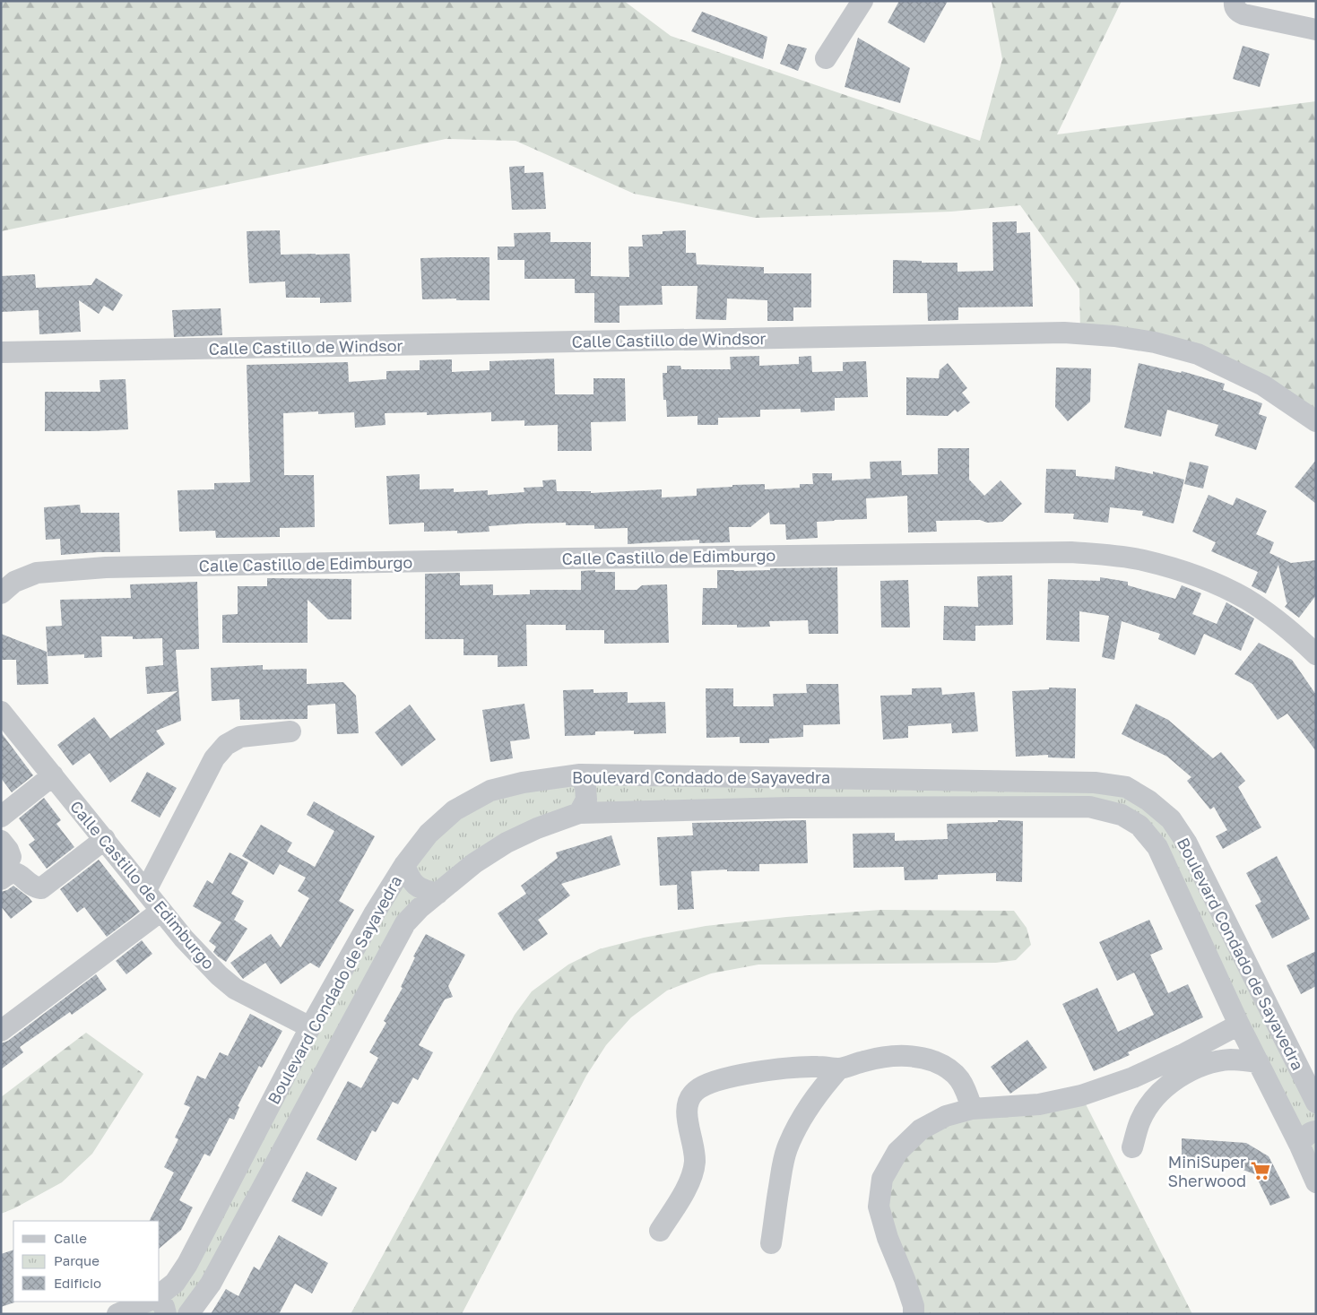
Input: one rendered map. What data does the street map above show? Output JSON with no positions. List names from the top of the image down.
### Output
{
  "streets": {
    "street": ["Calle Castillo de Windsor", "Calle Castillo de Edimburgo", "Boulevard Condado de Sayavedra"]
  },
  "crossings": [
    ["Calle Castillo de Edimburgo", "Boulevard Condado de Sayavedra"]
  ],
  "places": {
    "supermarket": ["MiniSuper Sherwood"]
  },
  "legend": ["Calle", "Parque", "Edificio"]
}
